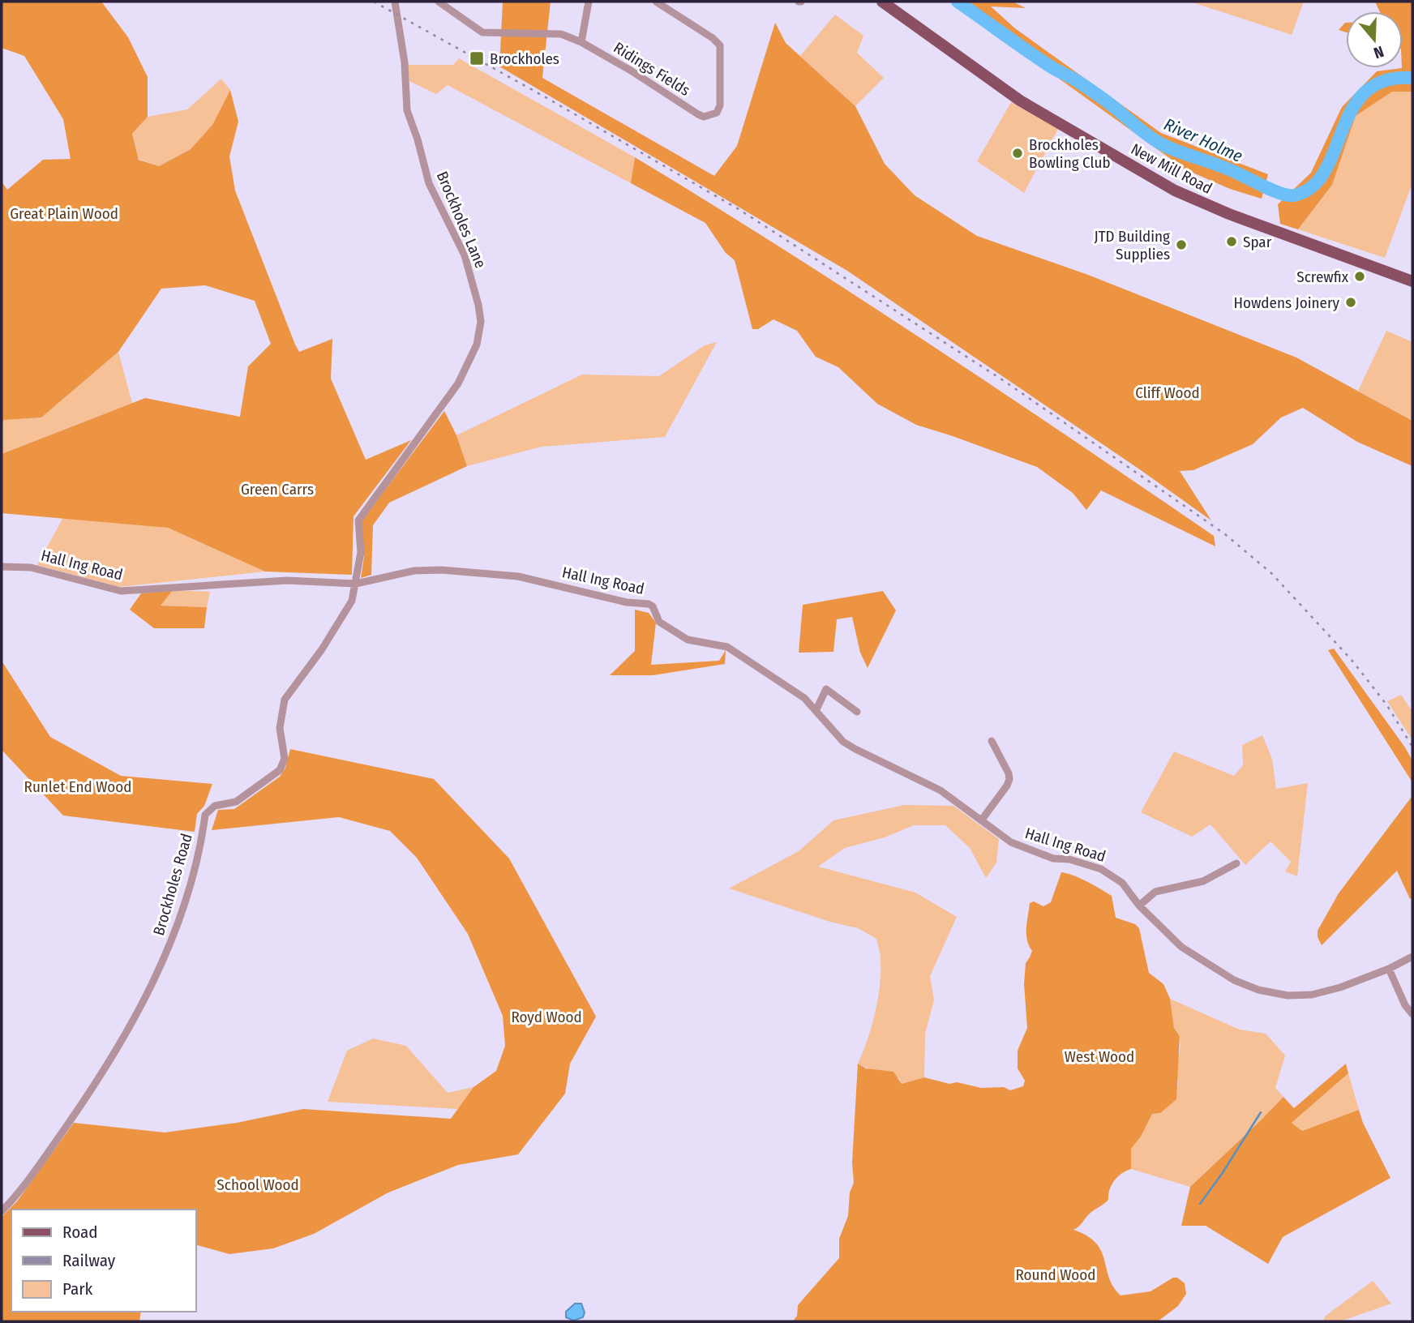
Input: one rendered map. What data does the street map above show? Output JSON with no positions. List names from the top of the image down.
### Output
{
  "streets": {
    "main road": ["New Mill Road"],
    "street": [
      "Ridings Fields",
      "Brockholes Lane",
      "Hall Ing Road",
      "Brockholes Road"
    ]
  },
  "crossings": [
    ["Brockholes Lane", "Hall Ing Road"],
    ["Brockholes Lane", "Brockholes Road"],
    ["Hall Ing Road", "Brockholes Road"]
  ],
  "water": ["River Holme"],
  "parks": [
    "Great Plain Wood",
    "Cliff Wood",
    "Green Carrs",
    "Runlet End Wood",
    "Royd Wood",
    "West Wood",
    "School Wood",
    "Round Wood"
  ],
  "places": {
    "transit": ["Brockholes"],
    "other": [
      "Brockholes Bowling Club",
      "Spar",
      "JTD Building Supplies",
      "Screwfix",
      "Howdens Joinery"
    ]
  },
  "legend": ["Road", "Railway", "Park"],
  "north": "bottom"
}
